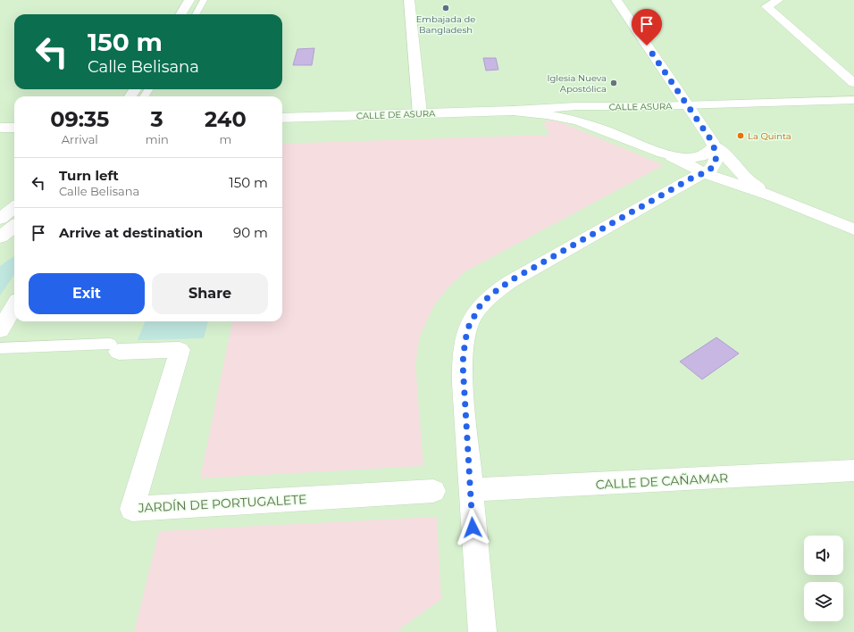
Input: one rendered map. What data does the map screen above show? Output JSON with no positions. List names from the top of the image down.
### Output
{
  "streets": {
    "street": [
      "CALLE ASURA",
      "CALLE DE ASURA",
      "CALLE DE CAÑAMAR",
      "JARDÍN DE PORTUGALETE"
    ]
  },
  "crossings": [
    ["CALLE ASURA", "CALLE DE ASURA"]
  ],
  "places": ["Embajada de Bangladesh", "Iglesia Nueva Apostólica", "La Quinta"],
  "page": {
    "turn": ["150 m", "Calle Belisana"],
    "eta": [
      "09:35",
      "Arrival",
      "3",
      "min",
      "240",
      "m"
    ],
    "list": [
      {
        "name": "Turn left",
        "note": "Calle Belisana",
        "value": "150 m"
      },
      {
        "name": "Arrive at destination",
        "value": "90 m"
      }
    ],
    "buttons": ["Exit", "Share"]
  }
}
